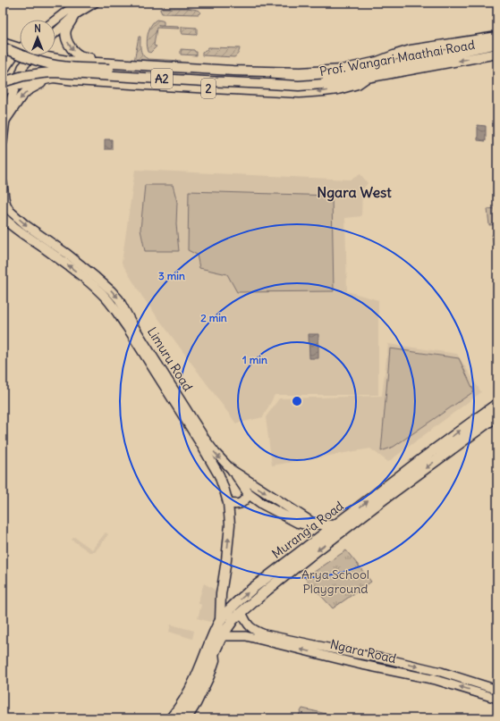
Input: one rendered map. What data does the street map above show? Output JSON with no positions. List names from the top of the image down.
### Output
{
  "streets": {
    "highway": ["Murang'a Road"],
    "main road": [
      "Prof. Wangari Maathai Road",
      "A2",
      "2",
      "Limuru Road",
      "Ngara Road"
    ]
  },
  "crossings": [
    ["Prof. Wangari Maathai Road", "A2"],
    ["Prof. Wangari Maathai Road", "2"],
    ["Limuru Road", "Murang'a Road"],
    ["Murang'a Road", "Ngara Road"]
  ],
  "districts": ["Ngara West"],
  "parks": ["Arya School Playground"],
  "north": "top",
  "rings": ["3 min", "2 min", "1 min"]
}
